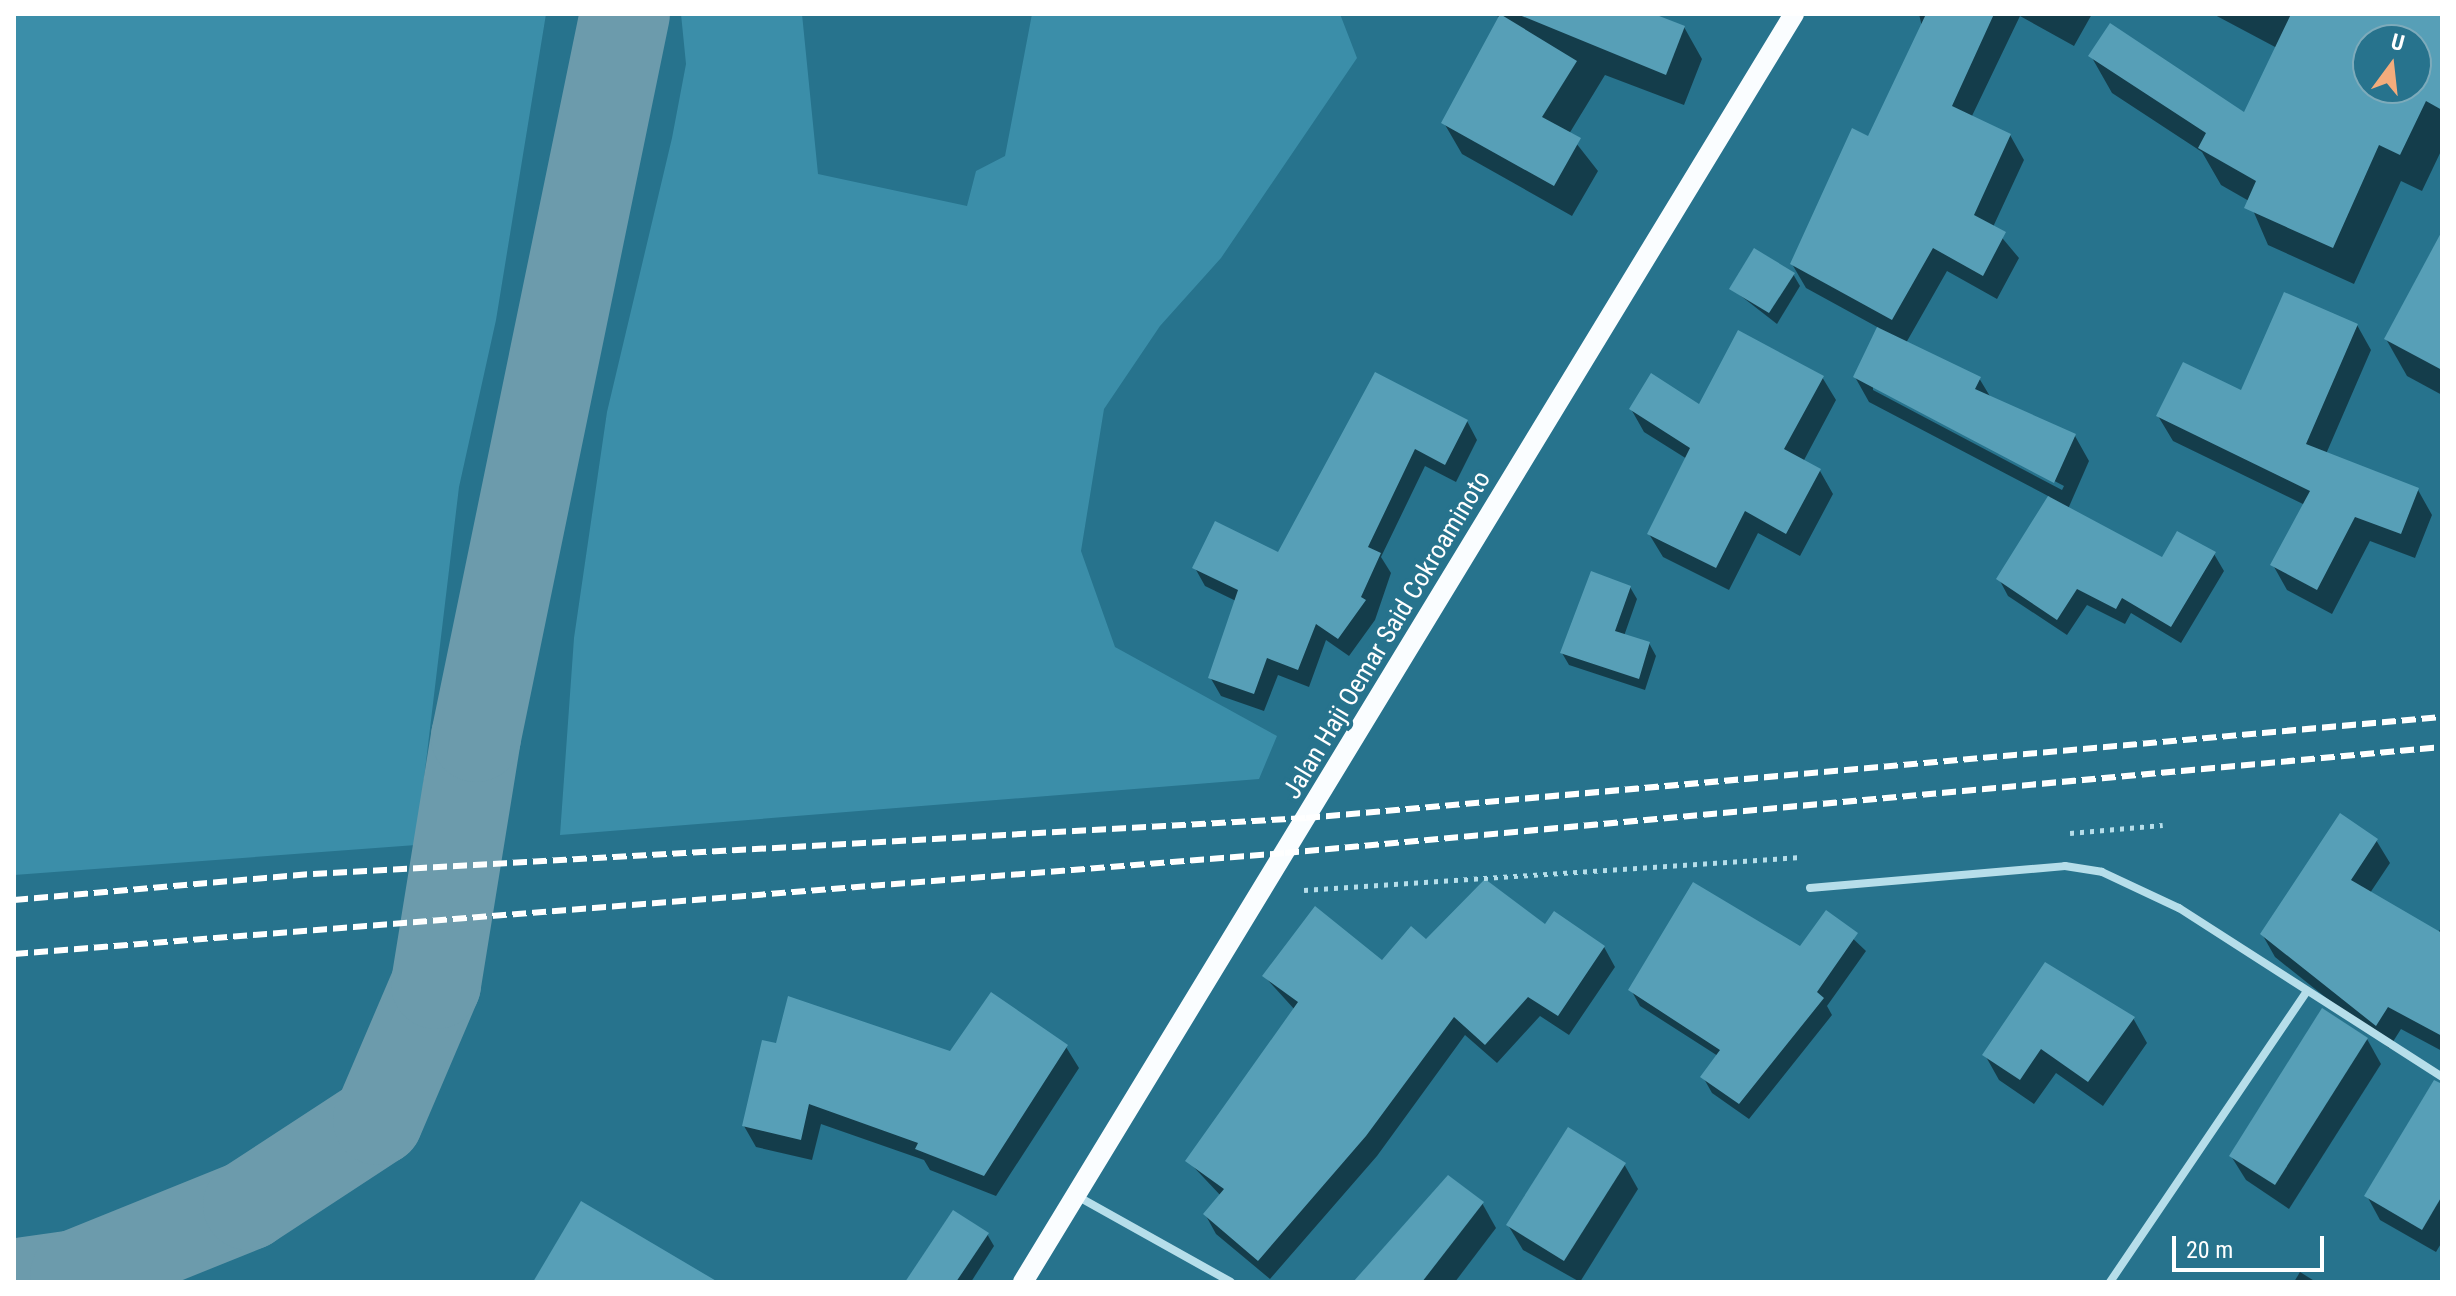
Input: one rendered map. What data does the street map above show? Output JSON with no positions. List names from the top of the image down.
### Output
{
  "streets": {
    "main road": ["Jalan Haji Oemar Said Cokroaminoto"]
  },
  "scale_bar": "20 m",
  "north": "top"
}
